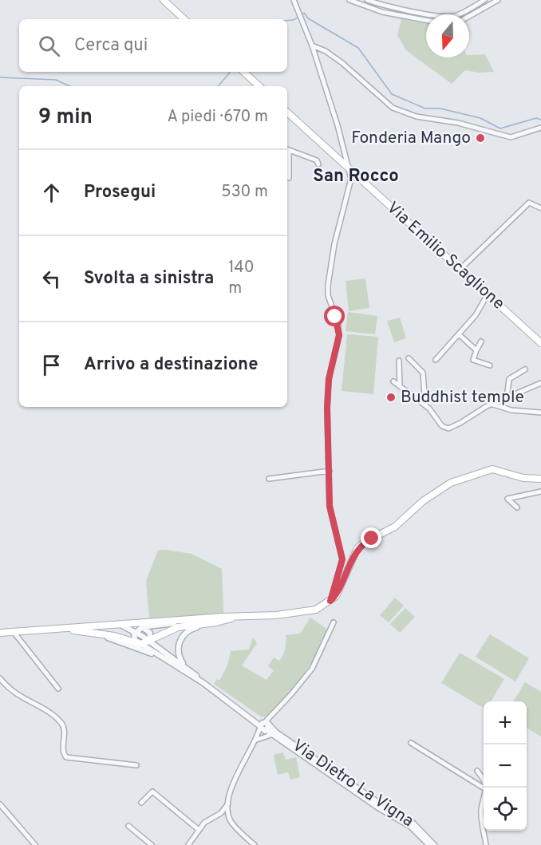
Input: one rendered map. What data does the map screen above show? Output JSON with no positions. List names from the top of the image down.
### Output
{
  "streets": {
    "main road": ["Via Emilio Scaglione"],
    "street": ["Via Dietro La Vigna"]
  },
  "districts": ["San Rocco"],
  "places": ["Fonderia Mango", "Buddhist temple"],
  "north": "bottom",
  "page": {
    "search": "Cerca qui",
    "heading": ["9 min", "A piedi · 670 m"],
    "list": [
      ["Prosegui", "530 m"],
      ["Svolta a sinistra", "140 m"],
      "Arrivo a destinazione"
    ],
    "map_buttons": ["+", "−"]
  }
}
